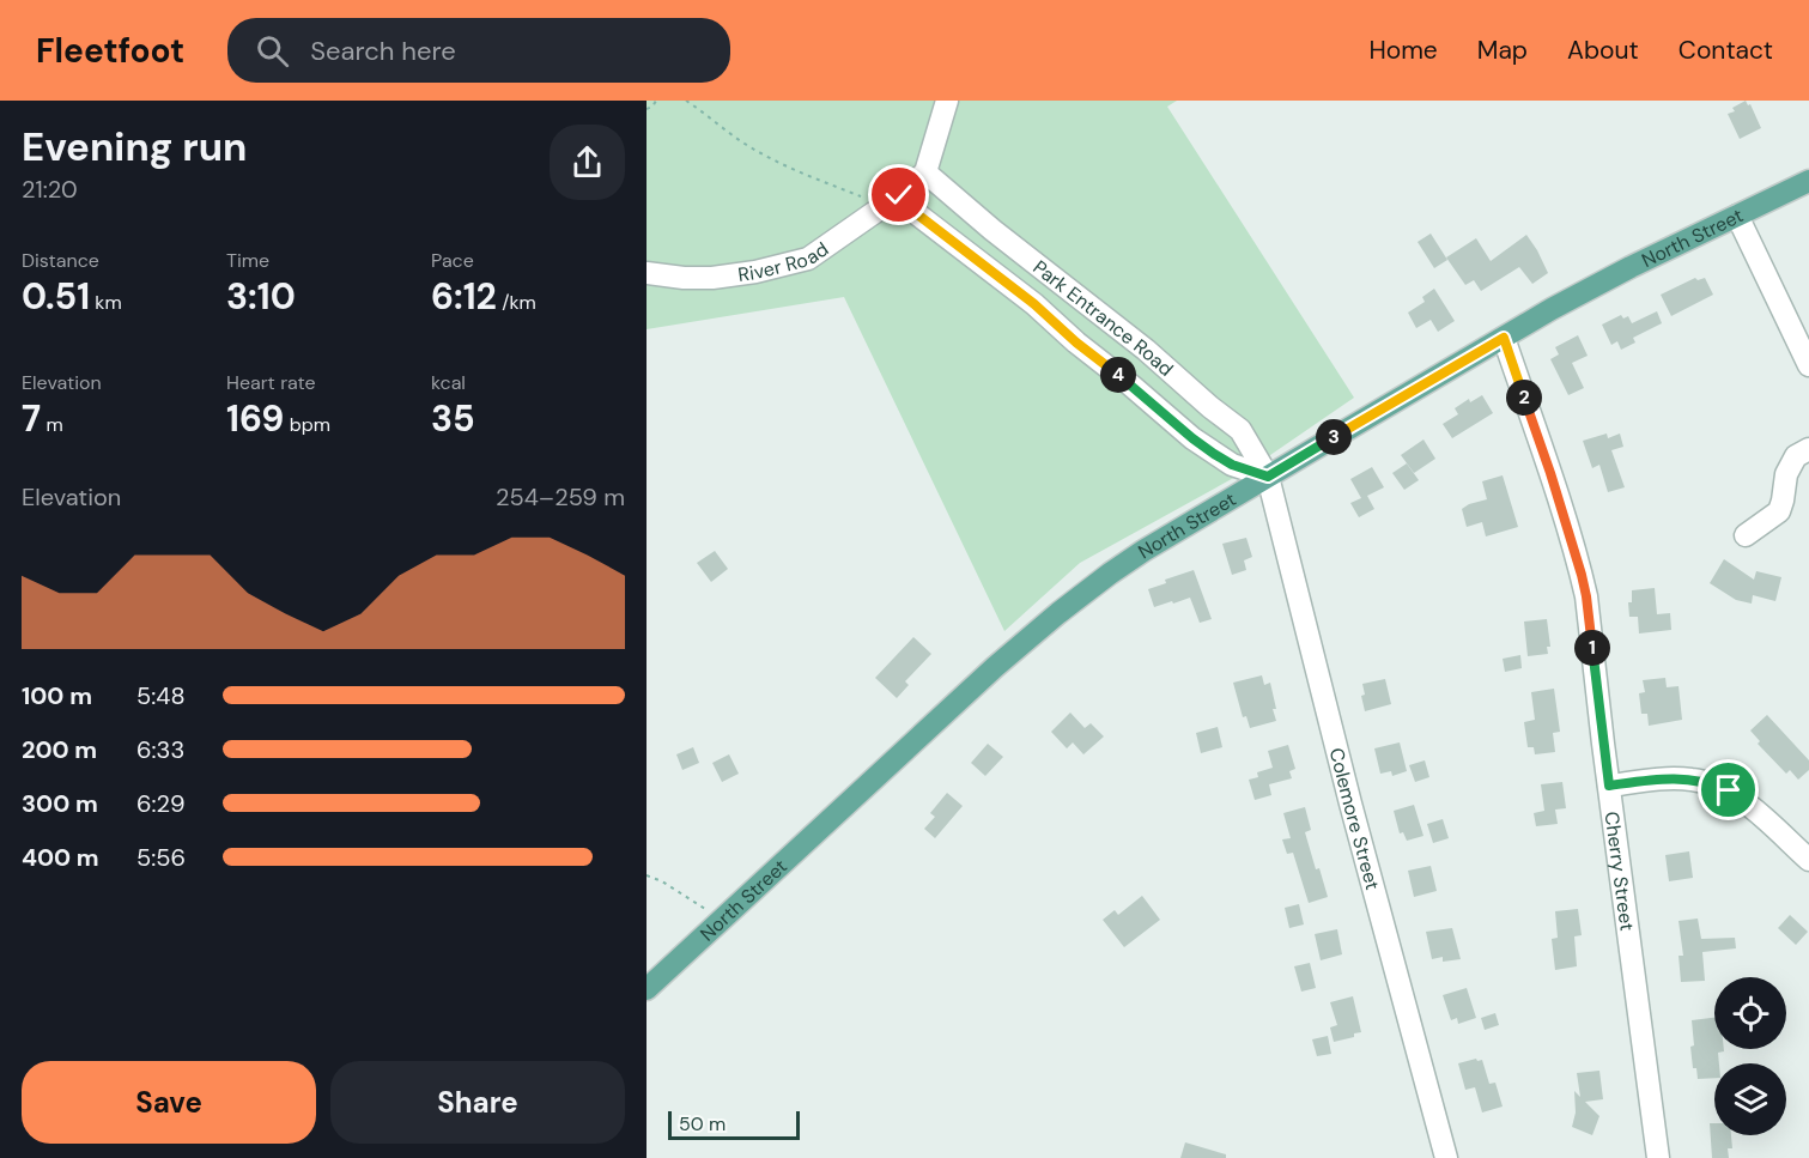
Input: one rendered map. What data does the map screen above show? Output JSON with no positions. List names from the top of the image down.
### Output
{
  "streets": {
    "main road": ["North Street"],
    "street": [
      "River Road",
      "Park Entrance Road",
      "Colemore Street",
      "Cherry Street"
    ]
  },
  "crossings": [
    ["North Street", "Park Entrance Road"],
    ["North Street", "Colemore Street"],
    ["North Street", "Cherry Street"],
    ["River Road", "Park Entrance Road"],
    ["Park Entrance Road", "Colemore Street"]
  ],
  "scale_bar": "50 m",
  "page": {
    "header": "Fleetfoot",
    "search": "Search here",
    "nav": [
      "Home",
      "Map",
      "About",
      "Contact"
    ],
    "heading": ["Evening run", "21:20"],
    "stats": [
      ["Distance", "0.51 km"],
      ["Time", "3:10"],
      ["Pace", "6:12 /km"],
      ["Elevation", "7 m"],
      ["Heart rate", "169 bpm"],
      ["kcal", "35"]
    ],
    "pins": [
      "4",
      "2",
      "3",
      "1"
    ],
    "chart": ["Elevation", "254–259 m"],
    "list": [
      {
        "name": "100 m",
        "note": "5:48"
      },
      {
        "name": "200 m",
        "note": "6:33"
      },
      {
        "name": "300 m",
        "note": "6:29"
      },
      {
        "name": "400 m",
        "note": "5:56"
      }
    ],
    "buttons": ["Save", "Share"],
    "scale": "50 m"
  }
}
